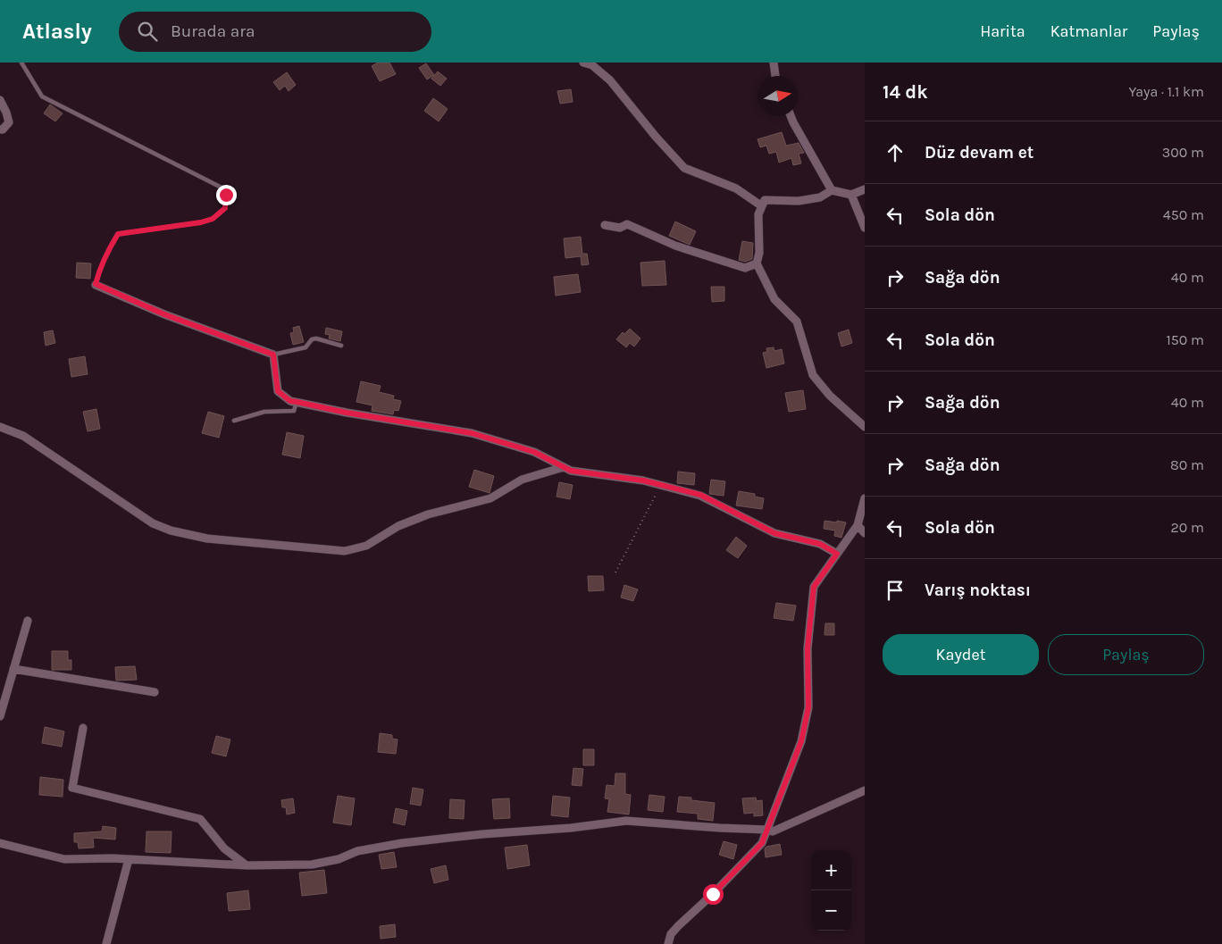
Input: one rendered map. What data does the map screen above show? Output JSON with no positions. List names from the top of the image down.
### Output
{
  "north": "right",
  "page": {
    "header": "Atlasly",
    "search": "Burada ara",
    "nav": ["Harita", "Katmanlar", "Paylaş"],
    "heading": ["14 dk", "Yaya · 1.1 km"],
    "list": [
      ["Düz devam et", "300 m"],
      ["Sola dön", "450 m"],
      ["Sağa dön", "40 m"],
      ["Sola dön", "150 m"],
      ["Sağa dön", "40 m"],
      ["Sağa dön", "80 m"],
      ["Sola dön", "20 m"],
      "Varış noktası"
    ],
    "buttons": ["Kaydet", "Paylaş"],
    "map_buttons": ["+", "−"]
  }
}
